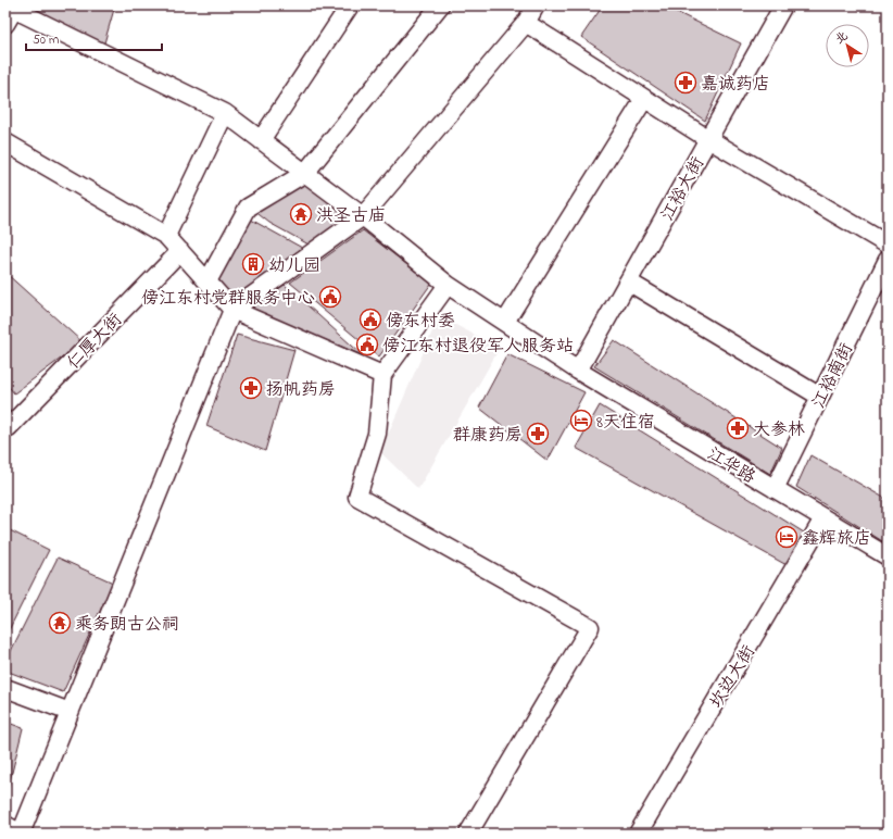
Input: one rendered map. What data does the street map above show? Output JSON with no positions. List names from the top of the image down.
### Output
{
  "streets": {
    "street": [
      "江裕大街",
      "仁厚大街",
      "江裕南街",
      "江华路",
      "坎边大街"
    ]
  },
  "crossings": [
    ["江裕大街", "江华路"],
    ["江裕南街", "江华路"],
    ["江华路", "坎边大街"]
  ],
  "places": {
    "pharmacy": [
      "嘉诚药店",
      "扬帆药房",
      "大参林",
      "群康药房"
    ],
    "temple": ["洪圣古庙", "乘务朗古公祠"],
    "building": ["幼儿园"],
    "public building": ["傍江东村党群服务中心", "傍东村委", "傍江东村退役军人服务站"],
    "hotel": ["8天住宿", "鑫辉旅店"]
  },
  "scale_bar": "50 m",
  "north": "top left"
}
